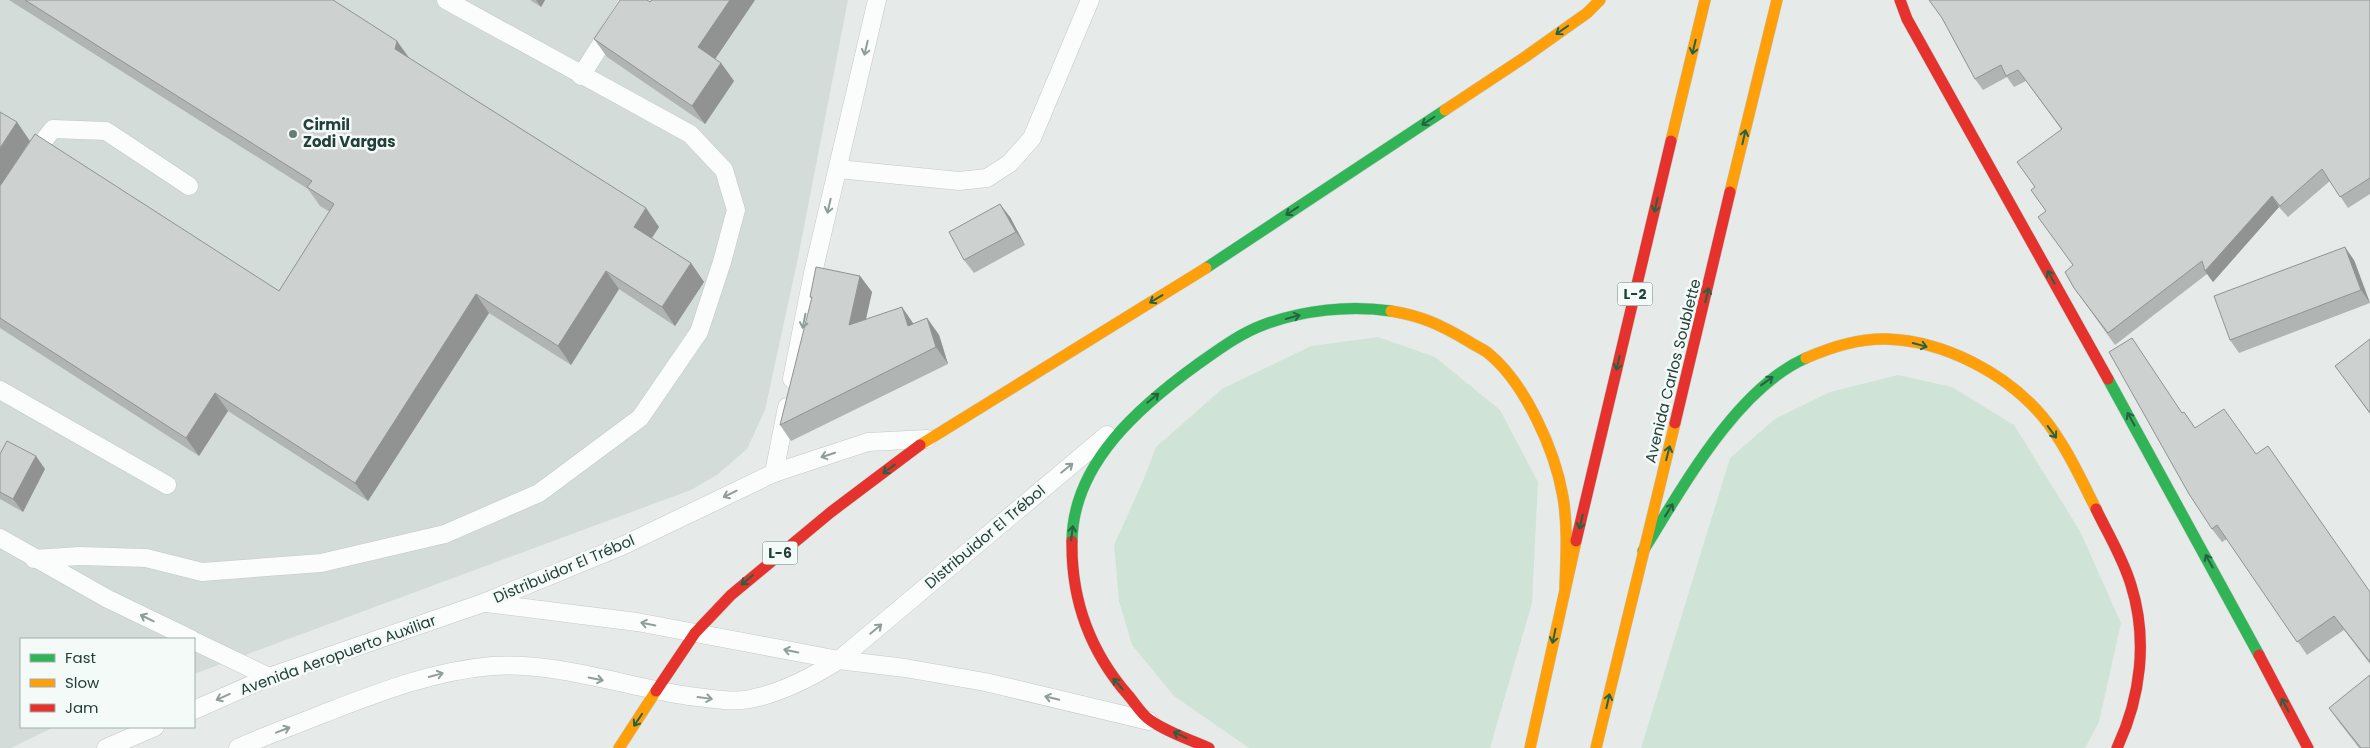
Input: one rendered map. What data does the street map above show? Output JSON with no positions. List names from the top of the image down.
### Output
{
  "streets": {
    "main road": ["L-2", "Avenida Carlos Soublette", "L-6"],
    "lane": ["Distribuidor El Trébol", "Avenida Aeropuerto Auxiliar"]
  },
  "crossings": [
    ["Distribuidor El Trébol", "L-6"],
    ["Distribuidor El Trébol", "Avenida Aeropuerto Auxiliar"]
  ],
  "places": ["Cirmil Zodi Vargas"],
  "legend": ["Fast", "Slow", "Jam"]
}
